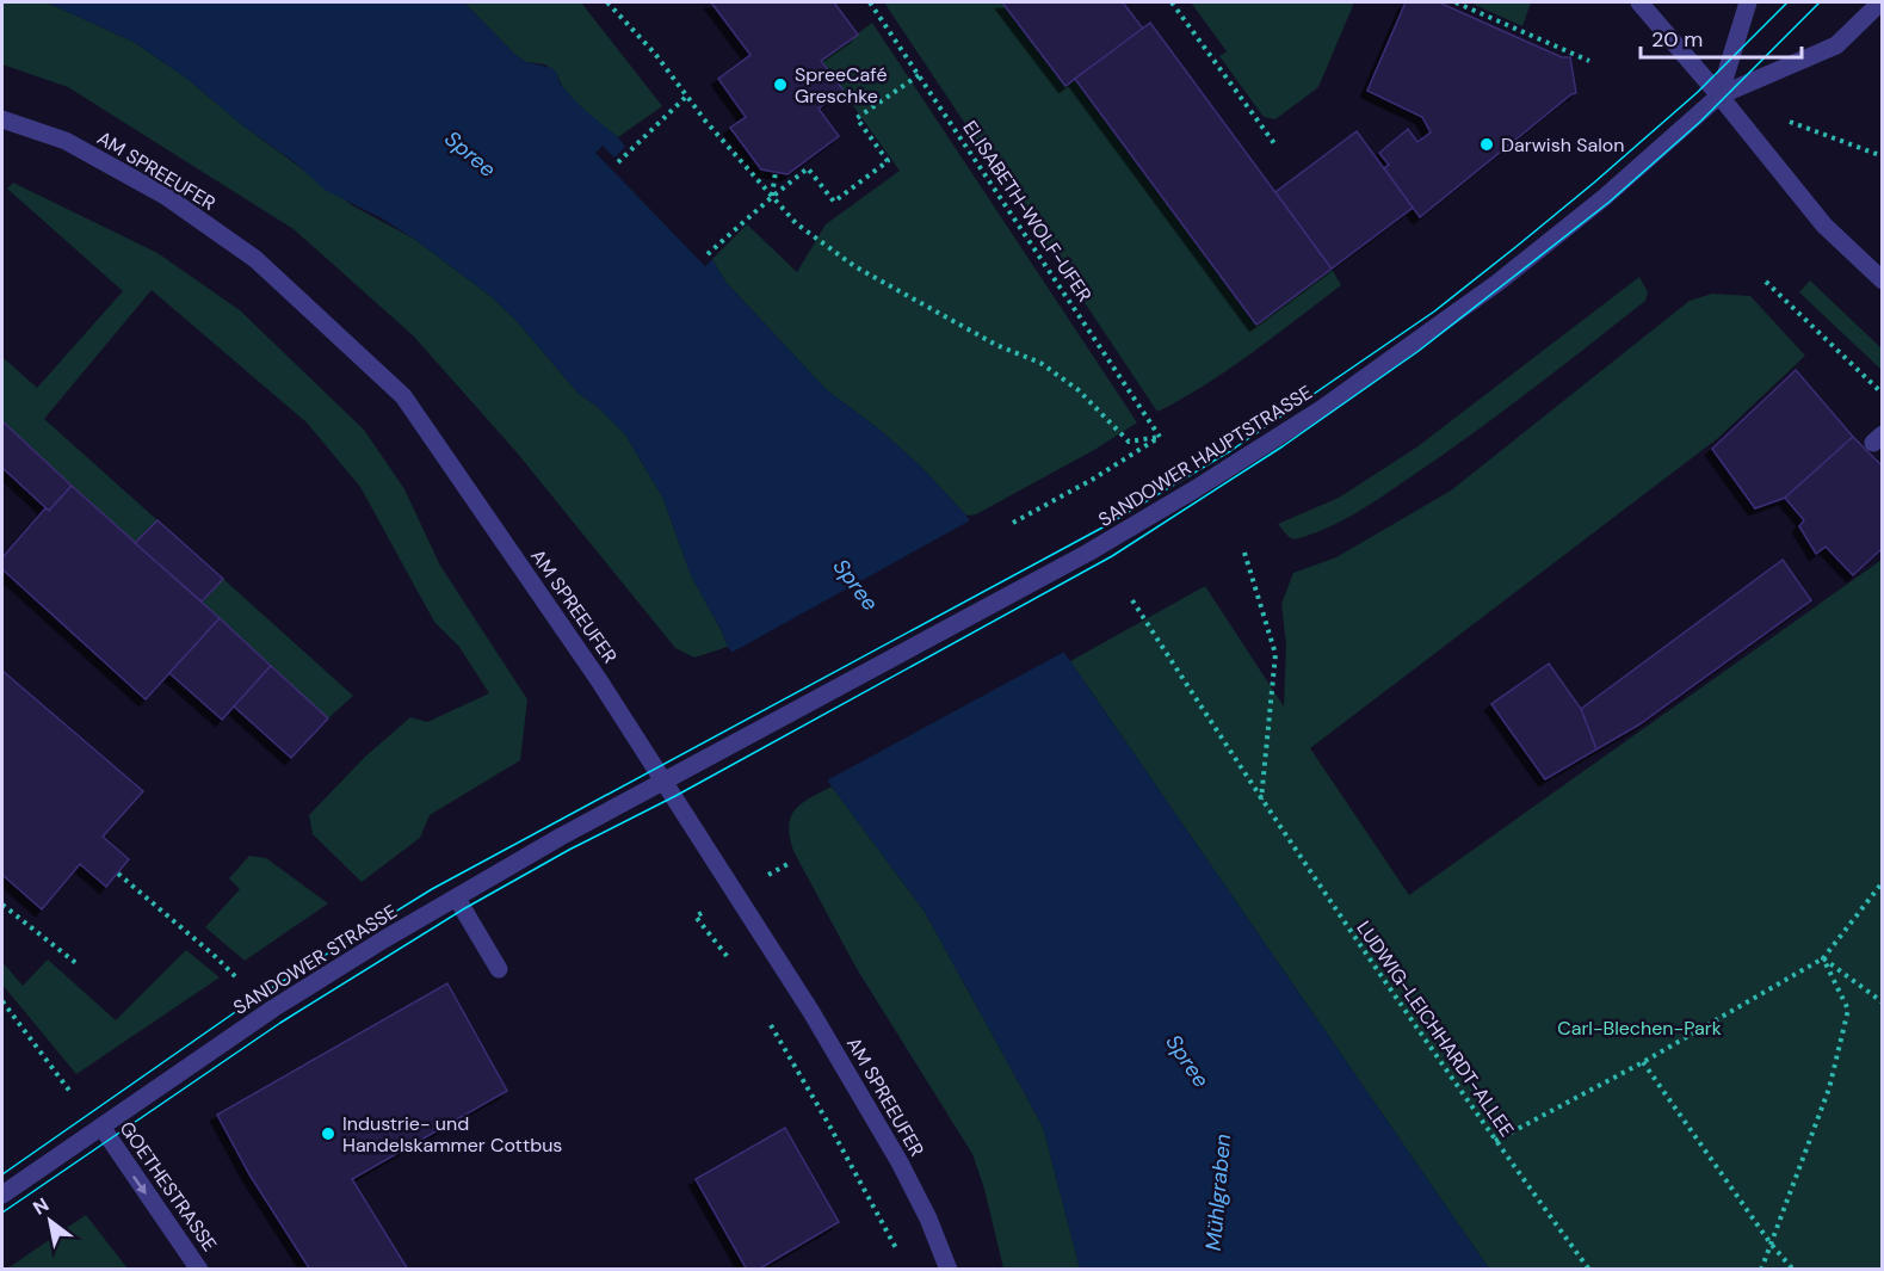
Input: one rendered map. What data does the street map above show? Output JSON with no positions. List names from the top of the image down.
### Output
{
  "streets": {
    "street": [
      "AM SPREEUFER",
      "SANDOWER HAUPTSTRASSE",
      "SANDOWER STRASSE",
      "GOETHESTRASSE"
    ],
    "path": ["ELISABETH-WOLF-UFER", "LUDWIG-LEICHHARDT-ALLEE"]
  },
  "crossings": [
    ["AM SPREEUFER", "SANDOWER HAUPTSTRASSE"],
    ["AM SPREEUFER", "SANDOWER STRASSE"],
    ["SANDOWER HAUPTSTRASSE", "SANDOWER STRASSE"],
    ["SANDOWER STRASSE", "GOETHESTRASSE"]
  ],
  "one_way": ["GOETHESTRASSE"],
  "water": ["Spree", "Mühlgraben"],
  "parks": ["Carl-Blechen-Park"],
  "places": ["SpreeCafé Greschke", "Darwish Salon", "Industrie- und Handelskammer Cottbus"],
  "scale_bar": "20 m",
  "north": "top left"
}
